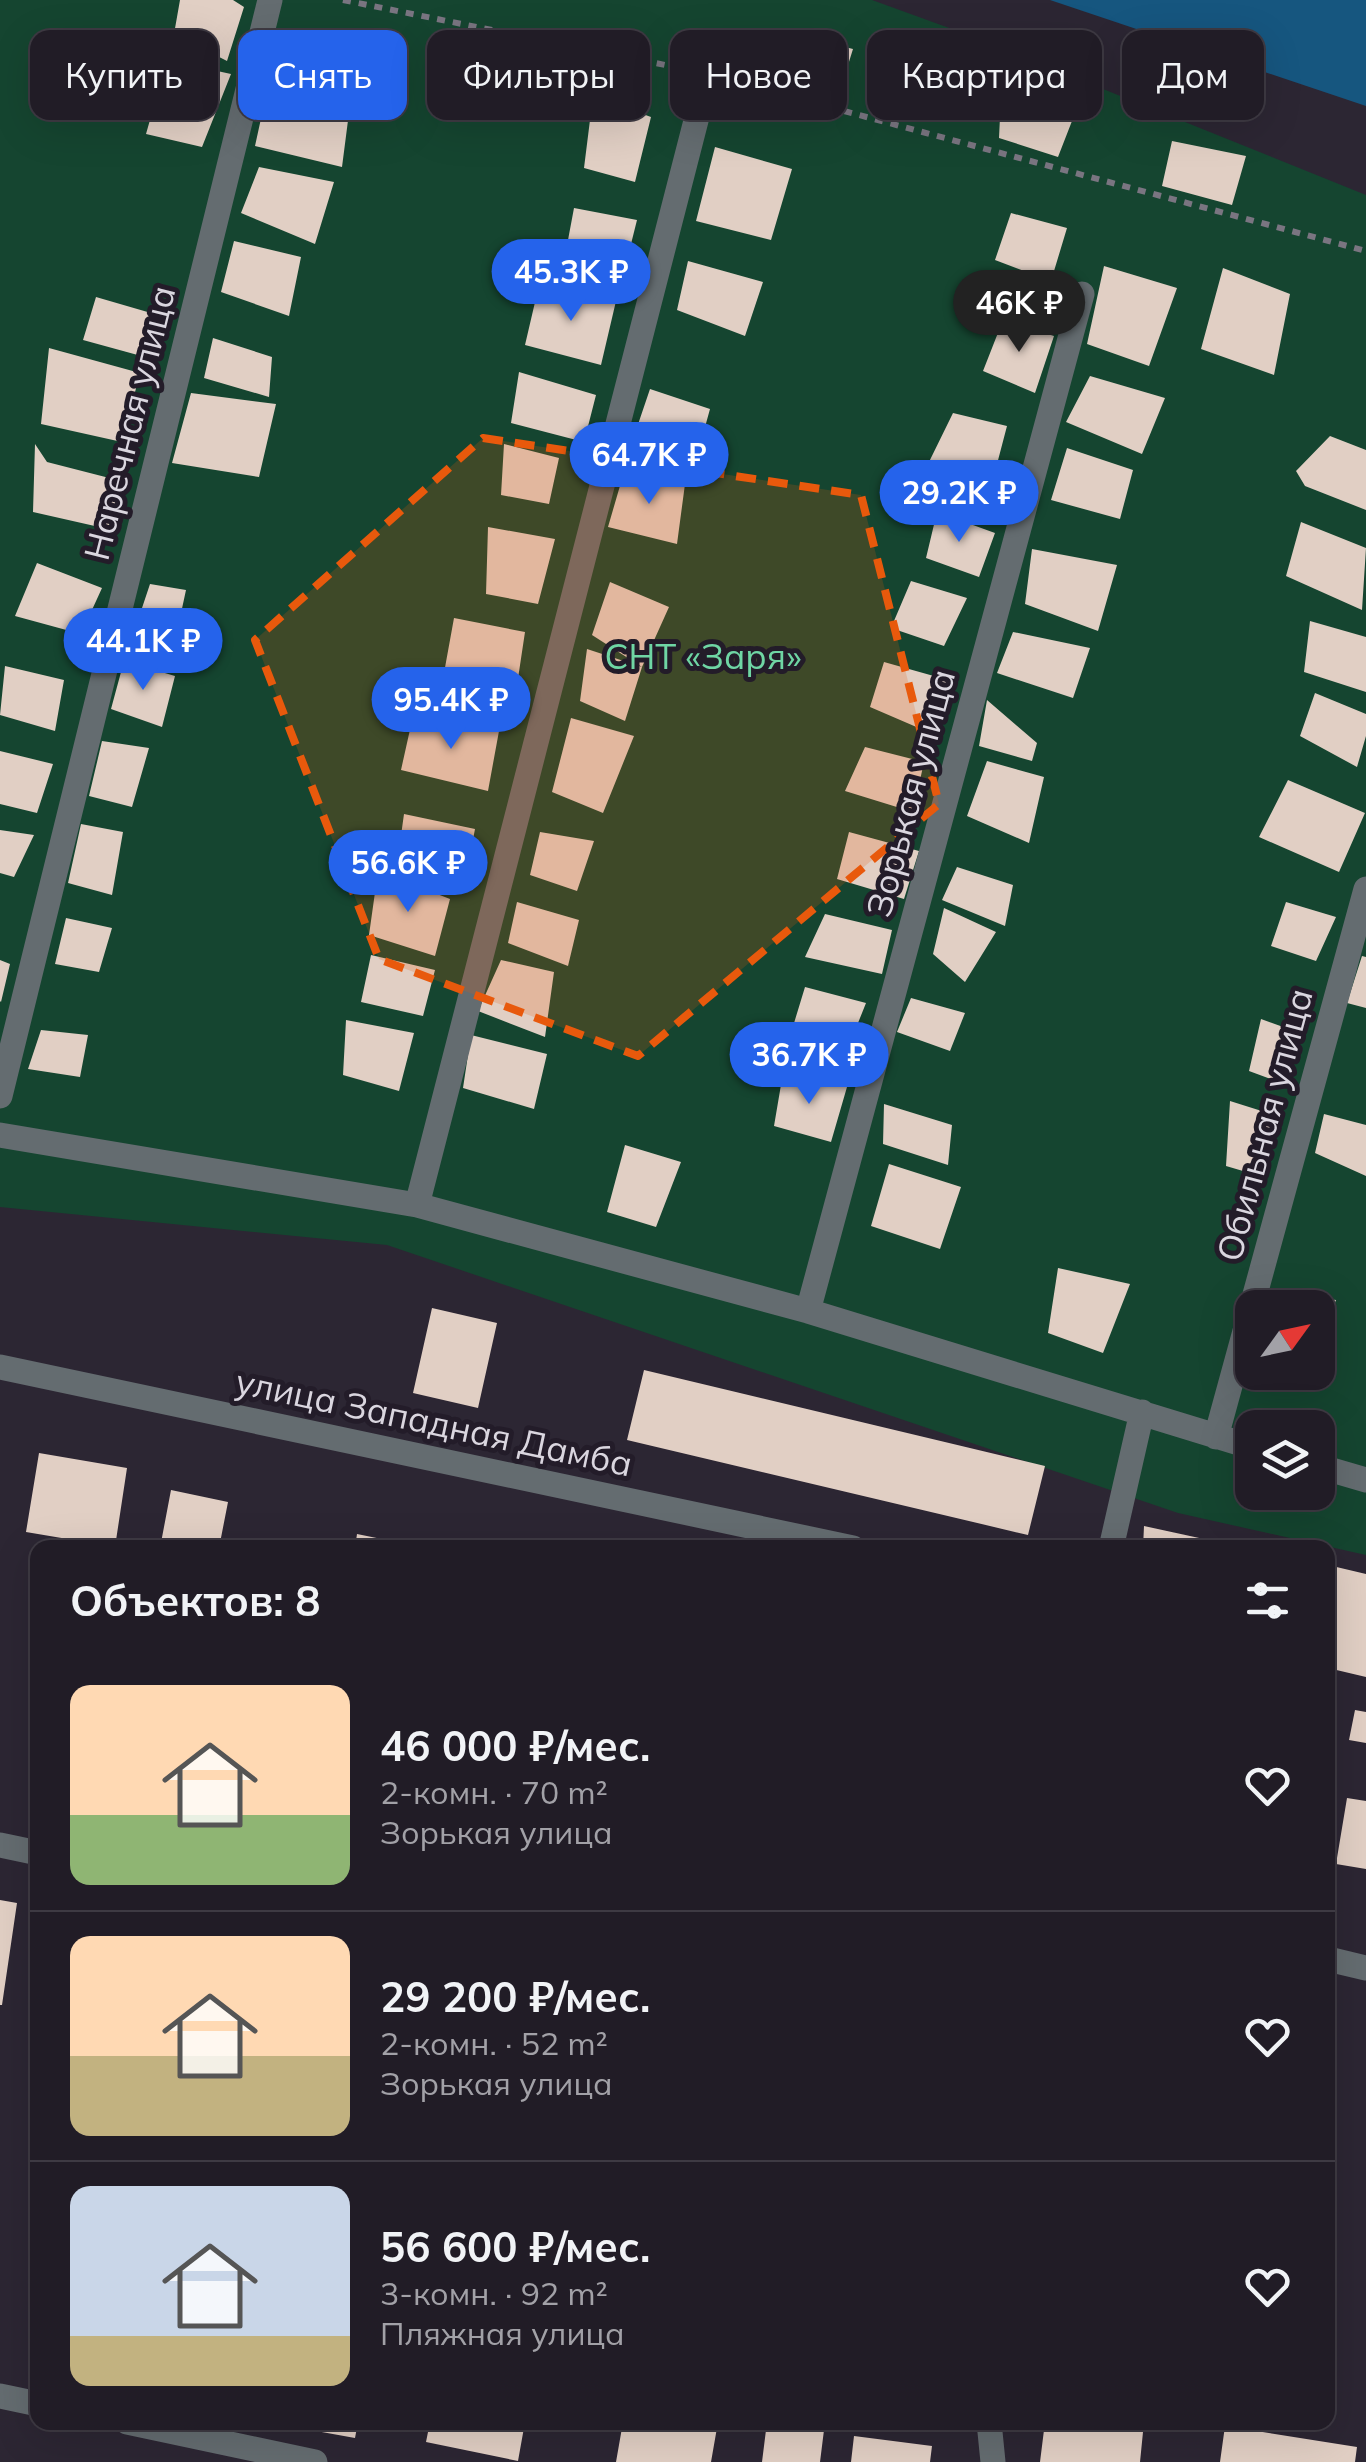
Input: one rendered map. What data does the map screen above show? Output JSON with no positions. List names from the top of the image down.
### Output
{
  "streets": {
    "street": [
      "Наречная улица",
      "Зорькая улица",
      "Обильная улица",
      "улица Западная Дамба"
    ]
  },
  "parks": ["СНТ «Заря»"],
  "north": "top right",
  "page": {
    "chip": [
      "Купить",
      "Снять",
      "Фильтры",
      "Новое",
      "Квартира",
      "Дом"
    ],
    "price": [
      "45.3K ₽",
      "46K ₽",
      "64.7K ₽",
      "29.2K ₽",
      "44.1K ₽",
      "95.4K ₽",
      "56.6K ₽",
      "36.7K ₽"
    ],
    "heading": "Объектов: 8",
    "list": [
      {
        "name": "46 000 ₽/мес.",
        "note": "2-комн. · 70 m² · Зорькая улица"
      },
      {
        "name": "29 200 ₽/мес.",
        "note": "2-комн. · 52 m² · Зорькая улица"
      },
      {
        "name": "56 600 ₽/мес.",
        "note": "3-комн. · 92 m² · Пляжная улица"
      }
    ]
  }
}
